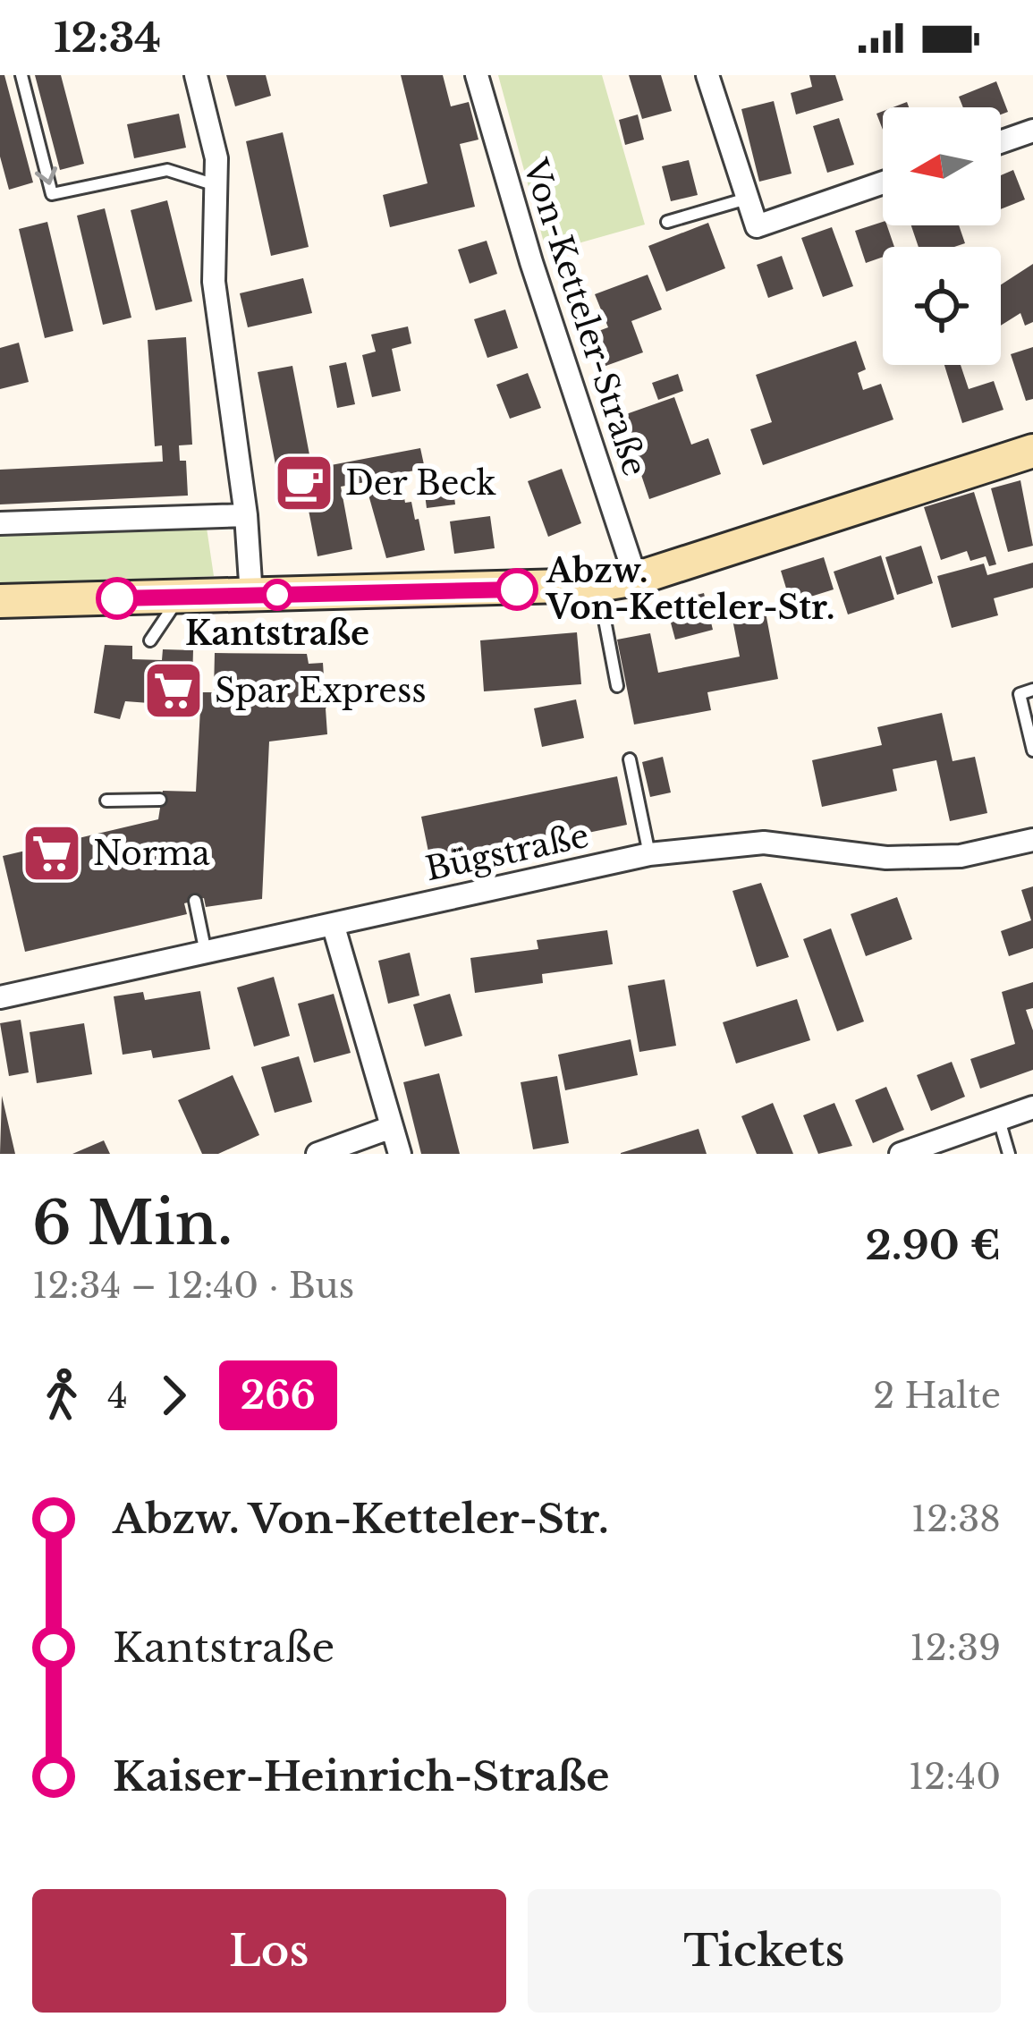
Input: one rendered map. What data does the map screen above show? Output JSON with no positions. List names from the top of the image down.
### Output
{
  "streets": {
    "street": ["Von-Ketteler-Straße", "Bügstraße"]
  },
  "places": {
    "cafe": ["Der Beck"],
    "other": ["Abzw. Von-Ketteler-Str.", "Kantstraße"],
    "supermarket": ["Spar Express", "Norma"]
  },
  "lines": ["bus line 266"],
  "north": "left",
  "page": {
    "status": "12:34",
    "heading": ["6 Min.", "12:34 – 12:40 · Bus", "2.90 €"],
    "legs": ["4", "266", "2 Halte"],
    "list": [
      {
        "name": "Abzw. Von-Ketteler-Str.",
        "value": "12:38"
      },
      {
        "name": "Kantstraße",
        "value": "12:39"
      },
      {
        "name": "Kaiser-Heinrich-Straße",
        "value": "12:40"
      }
    ],
    "buttons": ["Los", "Tickets"]
  }
}
